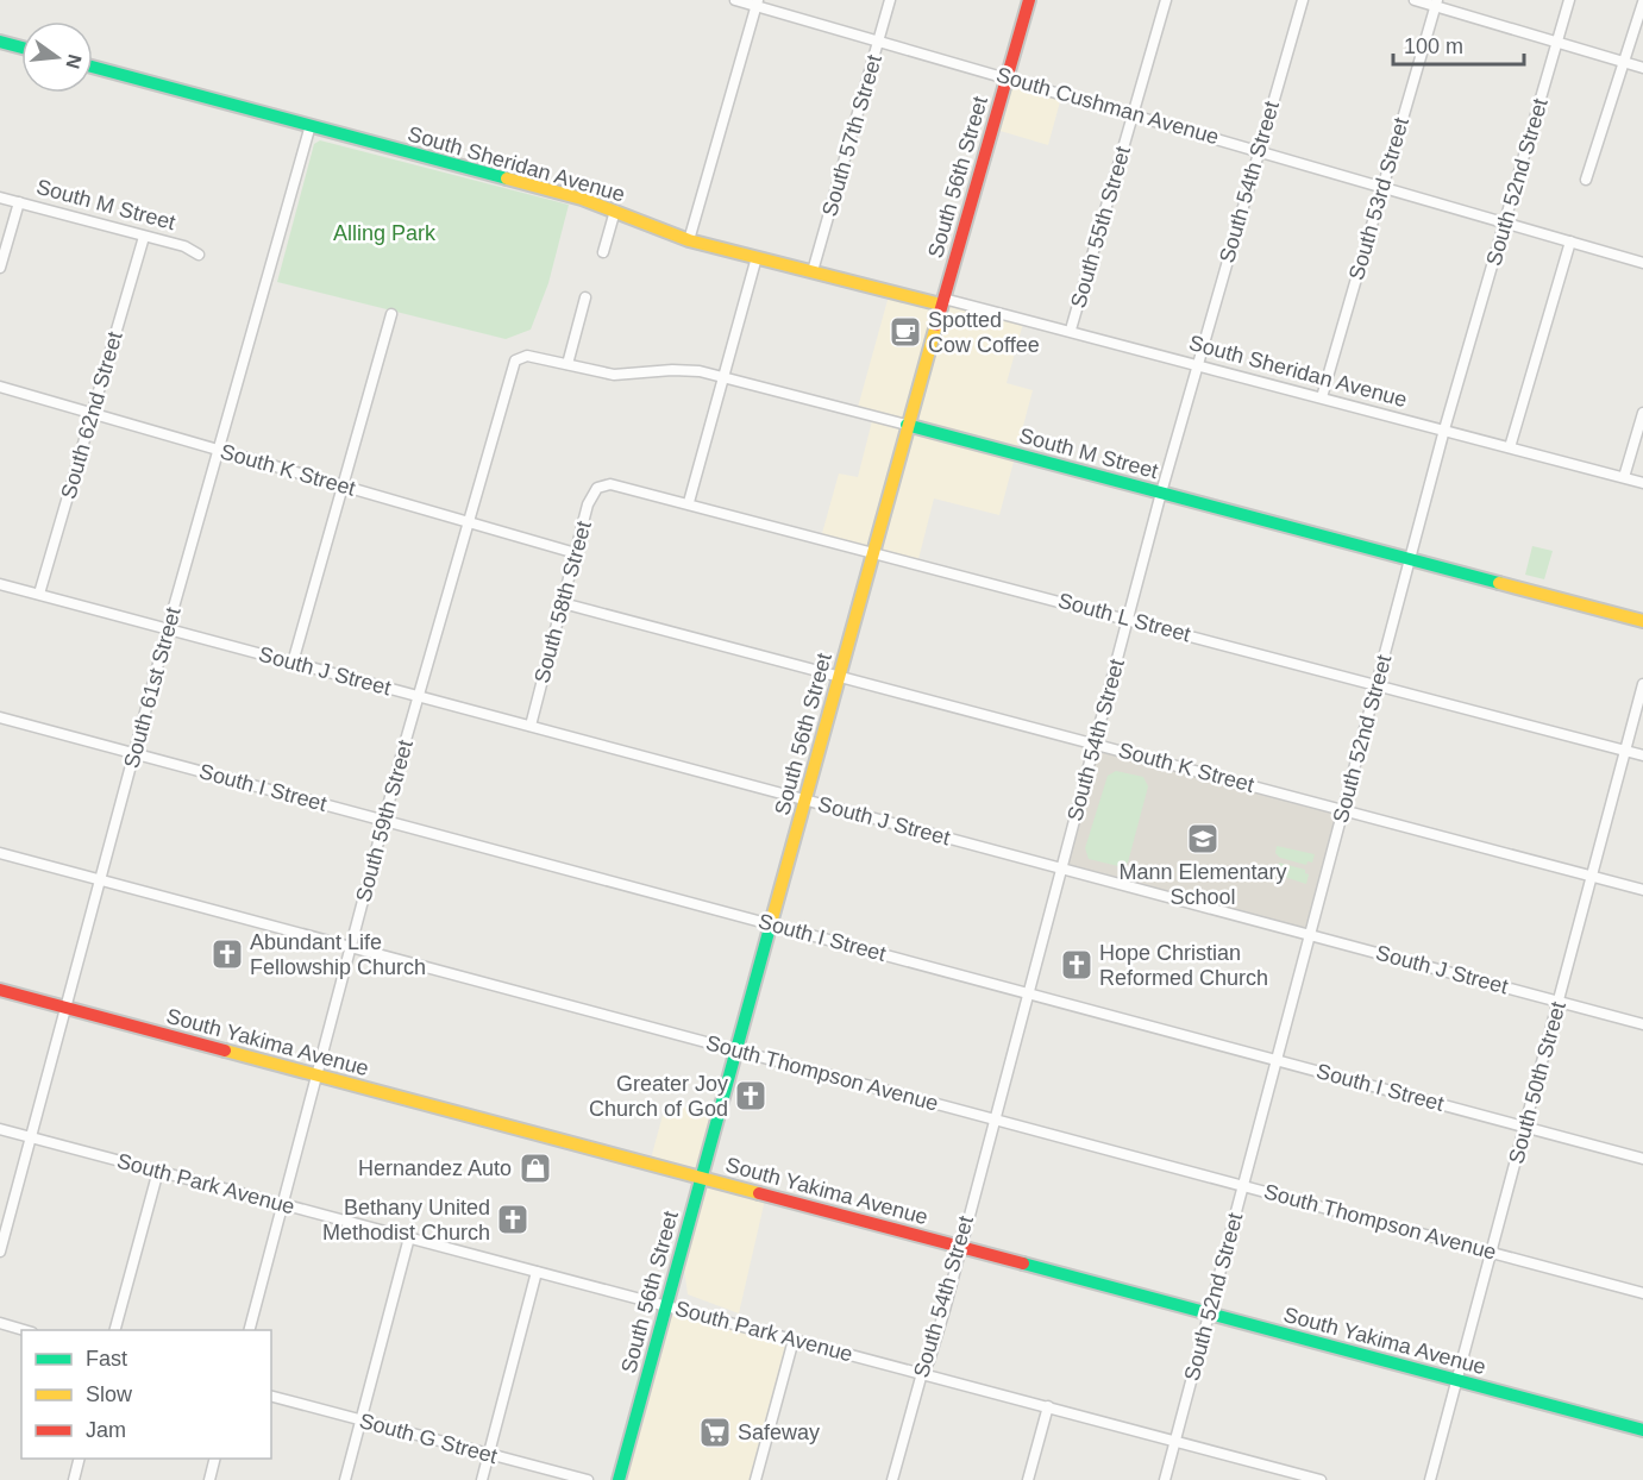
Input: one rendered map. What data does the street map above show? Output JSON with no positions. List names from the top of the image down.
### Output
{
  "streets": {
    "main road": [
      "South Sheridan Avenue",
      "South 56th Street",
      "South M Street",
      "South Yakima Avenue"
    ],
    "street": [
      "South Cushman Avenue",
      "South 57th Street",
      "South 54th Street",
      "South 52nd Street",
      "South 53rd Street",
      "South 55th Street",
      "South 62nd Street",
      "South K Street",
      "South 58th Street",
      "South L Street",
      "South J Street",
      "South 61st Street",
      "South I Street",
      "South 59th Street",
      "South Thompson Avenue",
      "South 50th Street",
      "South Park Avenue",
      "South G Street"
    ]
  },
  "crossings": [
    ["South Cushman Avenue", "South 57th Street"],
    ["South Cushman Avenue", "South 56th Street"],
    ["South Cushman Avenue", "South 54th Street"],
    ["South Cushman Avenue", "South 52nd Street"],
    ["South Cushman Avenue", "South 53rd Street"],
    ["South Cushman Avenue", "South 55th Street"],
    ["South 57th Street", "South Sheridan Avenue"],
    ["South Sheridan Avenue", "South 56th Street"],
    ["South Sheridan Avenue", "South 54th Street"],
    ["South Sheridan Avenue", "South 52nd Street"],
    ["South Sheridan Avenue", "South 53rd Street"],
    ["South Sheridan Avenue", "South 55th Street"],
    ["South Sheridan Avenue", "South 61st Street"],
    ["South 56th Street", "South M Street"],
    ["South 56th Street", "South K Street"],
    ["South 56th Street", "South L Street"],
    ["South 56th Street", "South J Street"],
    ["South 56th Street", "South I Street"],
    ["South 56th Street", "South Yakima Avenue"],
    ["South 56th Street", "South Thompson Avenue"],
    ["South 56th Street", "South Park Avenue"],
    ["South 54th Street", "South M Street"],
    ["South 54th Street", "South K Street"],
    ["South 54th Street", "South L Street"],
    ["South 54th Street", "South J Street"],
    ["South 54th Street", "South I Street"],
    ["South 54th Street", "South Yakima Avenue"],
    ["South 54th Street", "South Thompson Avenue"],
    ["South 54th Street", "South Park Avenue"],
    ["South 52nd Street", "South M Street"],
    ["South 52nd Street", "South K Street"],
    ["South 52nd Street", "South L Street"],
    ["South 52nd Street", "South J Street"],
    ["South 52nd Street", "South I Street"],
    ["South 52nd Street", "South Yakima Avenue"],
    ["South 52nd Street", "South Thompson Avenue"],
    ["South 52nd Street", "South Park Avenue"],
    ["South M Street", "South 62nd Street"],
    ["South M Street", "South 59th Street"],
    ["South 62nd Street", "South K Street"],
    ["South 62nd Street", "South J Street"],
    ["South K Street", "South 58th Street"],
    ["South K Street", "South 61st Street"],
    ["South K Street", "South 59th Street"],
    ["South K Street", "South 50th Street"],
    ["South 58th Street", "South L Street"],
    ["South 58th Street", "South J Street"],
    ["South L Street", "South 50th Street"],
    ["South J Street", "South 61st Street"],
    ["South J Street", "South 59th Street"],
    ["South J Street", "South 50th Street"],
    ["South 61st Street", "South I Street"],
    ["South 61st Street", "South Yakima Avenue"],
    ["South 61st Street", "South Thompson Avenue"],
    ["South 61st Street", "South Park Avenue"],
    ["South I Street", "South 59th Street"],
    ["South I Street", "South 50th Street"],
    ["South 59th Street", "South Yakima Avenue"],
    ["South 59th Street", "South Thompson Avenue"],
    ["South 59th Street", "South Park Avenue"],
    ["South Yakima Avenue", "South 50th Street"],
    ["South Thompson Avenue", "South 50th Street"]
  ],
  "parks": ["Alling Park"],
  "places": {
    "cafe": ["Spotted Cow Coffee"],
    "school or university": ["Mann Elementary School"],
    "church": [
      "Abundant Life Fellowship Church",
      "Hope Christian Reformed Church",
      "Greater Joy Church of God",
      "Bethany United Methodist Church"
    ],
    "shop": ["Hernandez Auto"],
    "supermarket": ["Safeway"]
  },
  "legend": ["Fast", "Slow", "Jam"],
  "scale_bar": "100 m",
  "north": "right"
}
